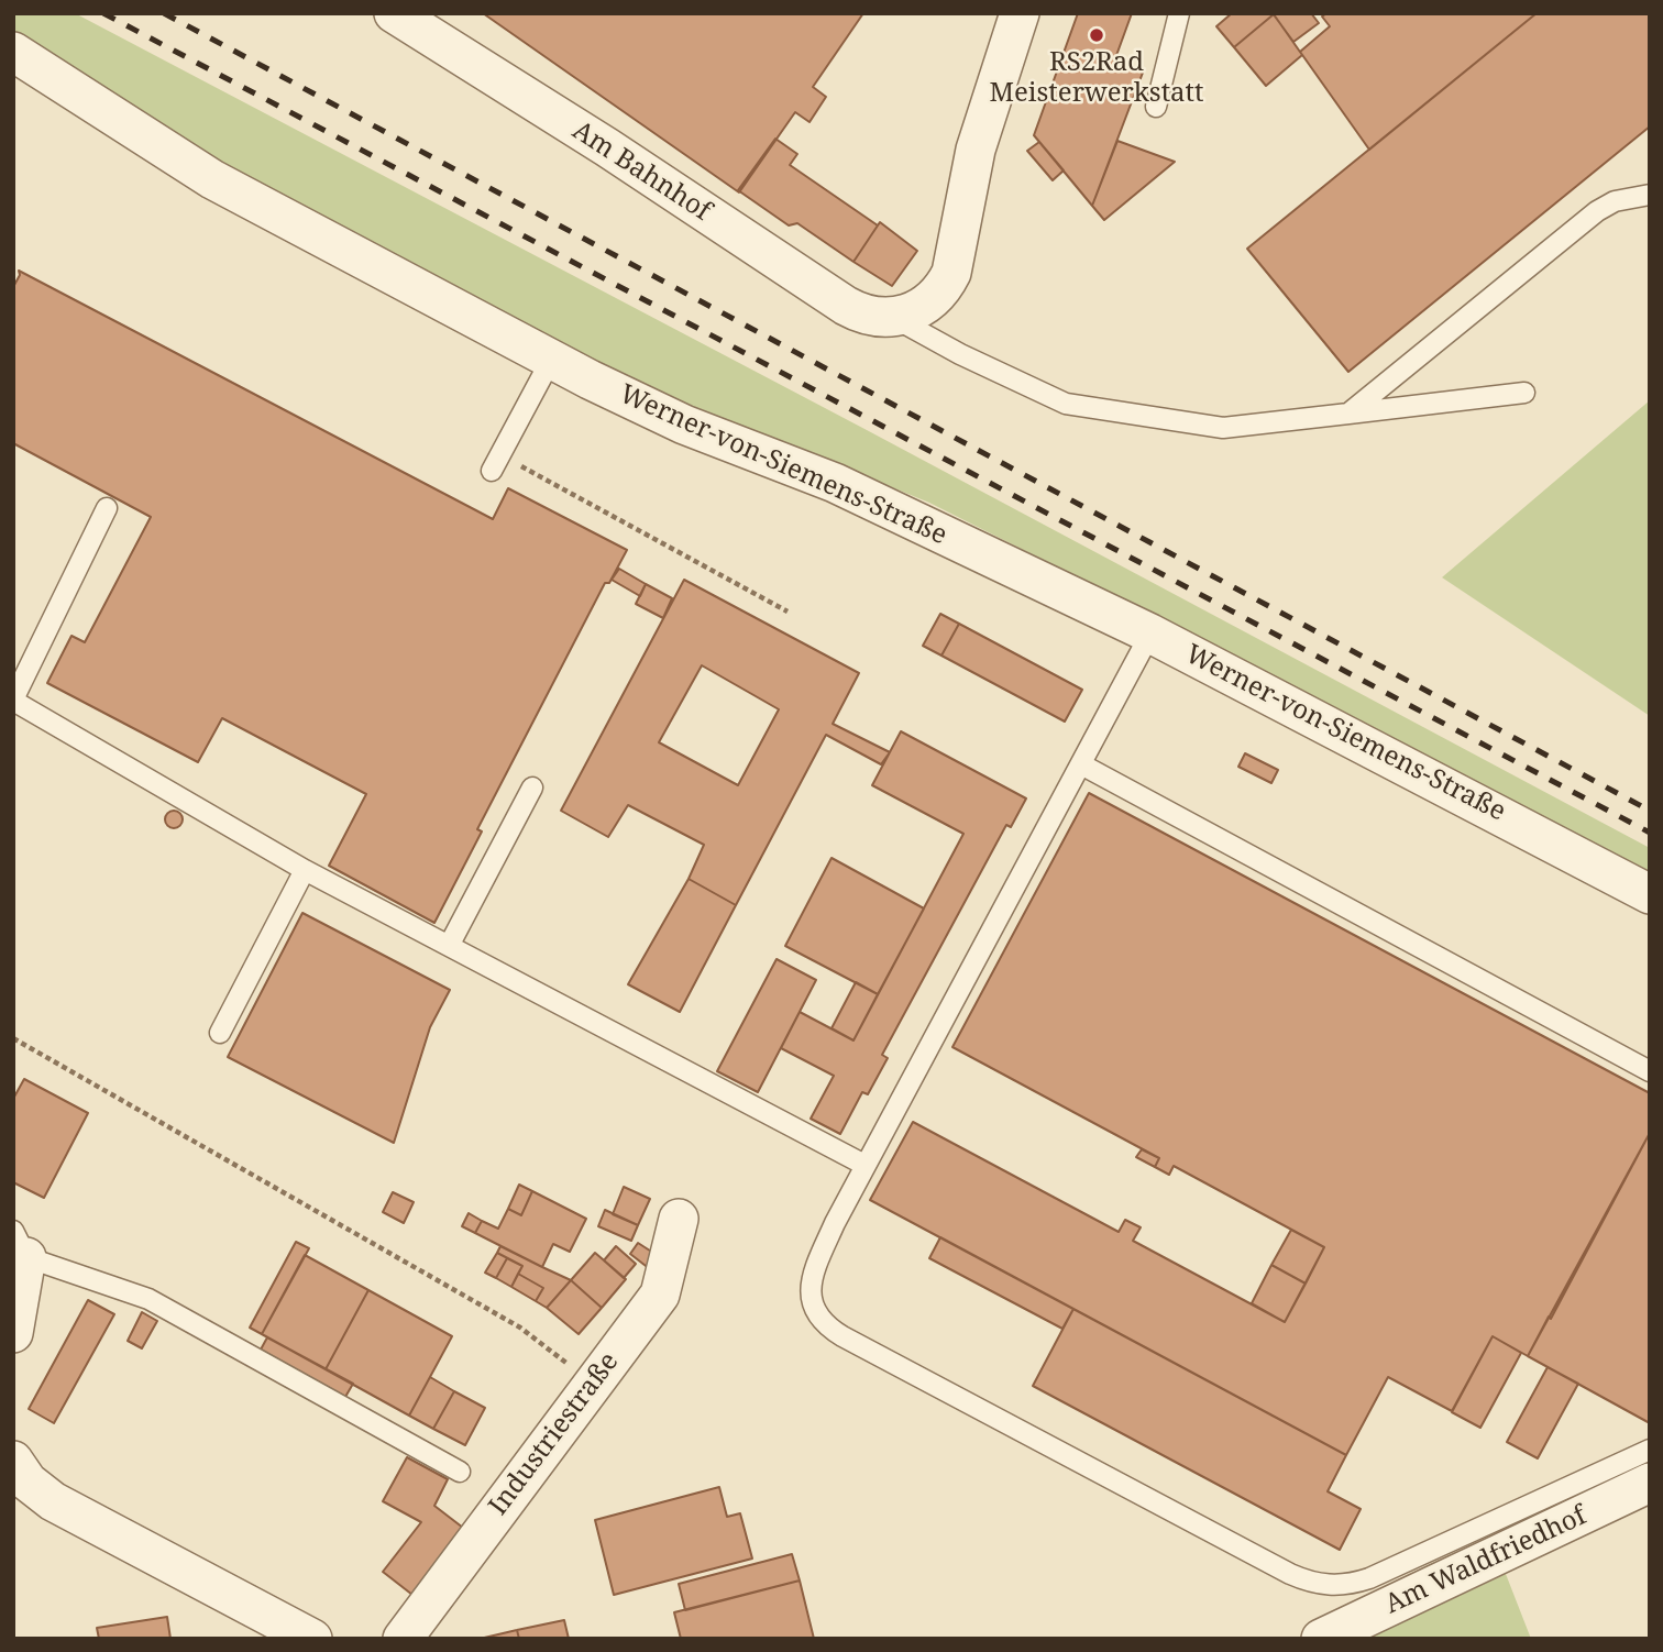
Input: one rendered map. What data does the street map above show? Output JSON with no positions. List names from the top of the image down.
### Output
{
  "streets": {
    "street": [
      "Am Bahnhof",
      "Werner-von-Siemens-Straße",
      "Industriestraße",
      "Am Waldfriedhof"
    ]
  },
  "places": ["RS2Rad Meisterwerkstatt"]
}
